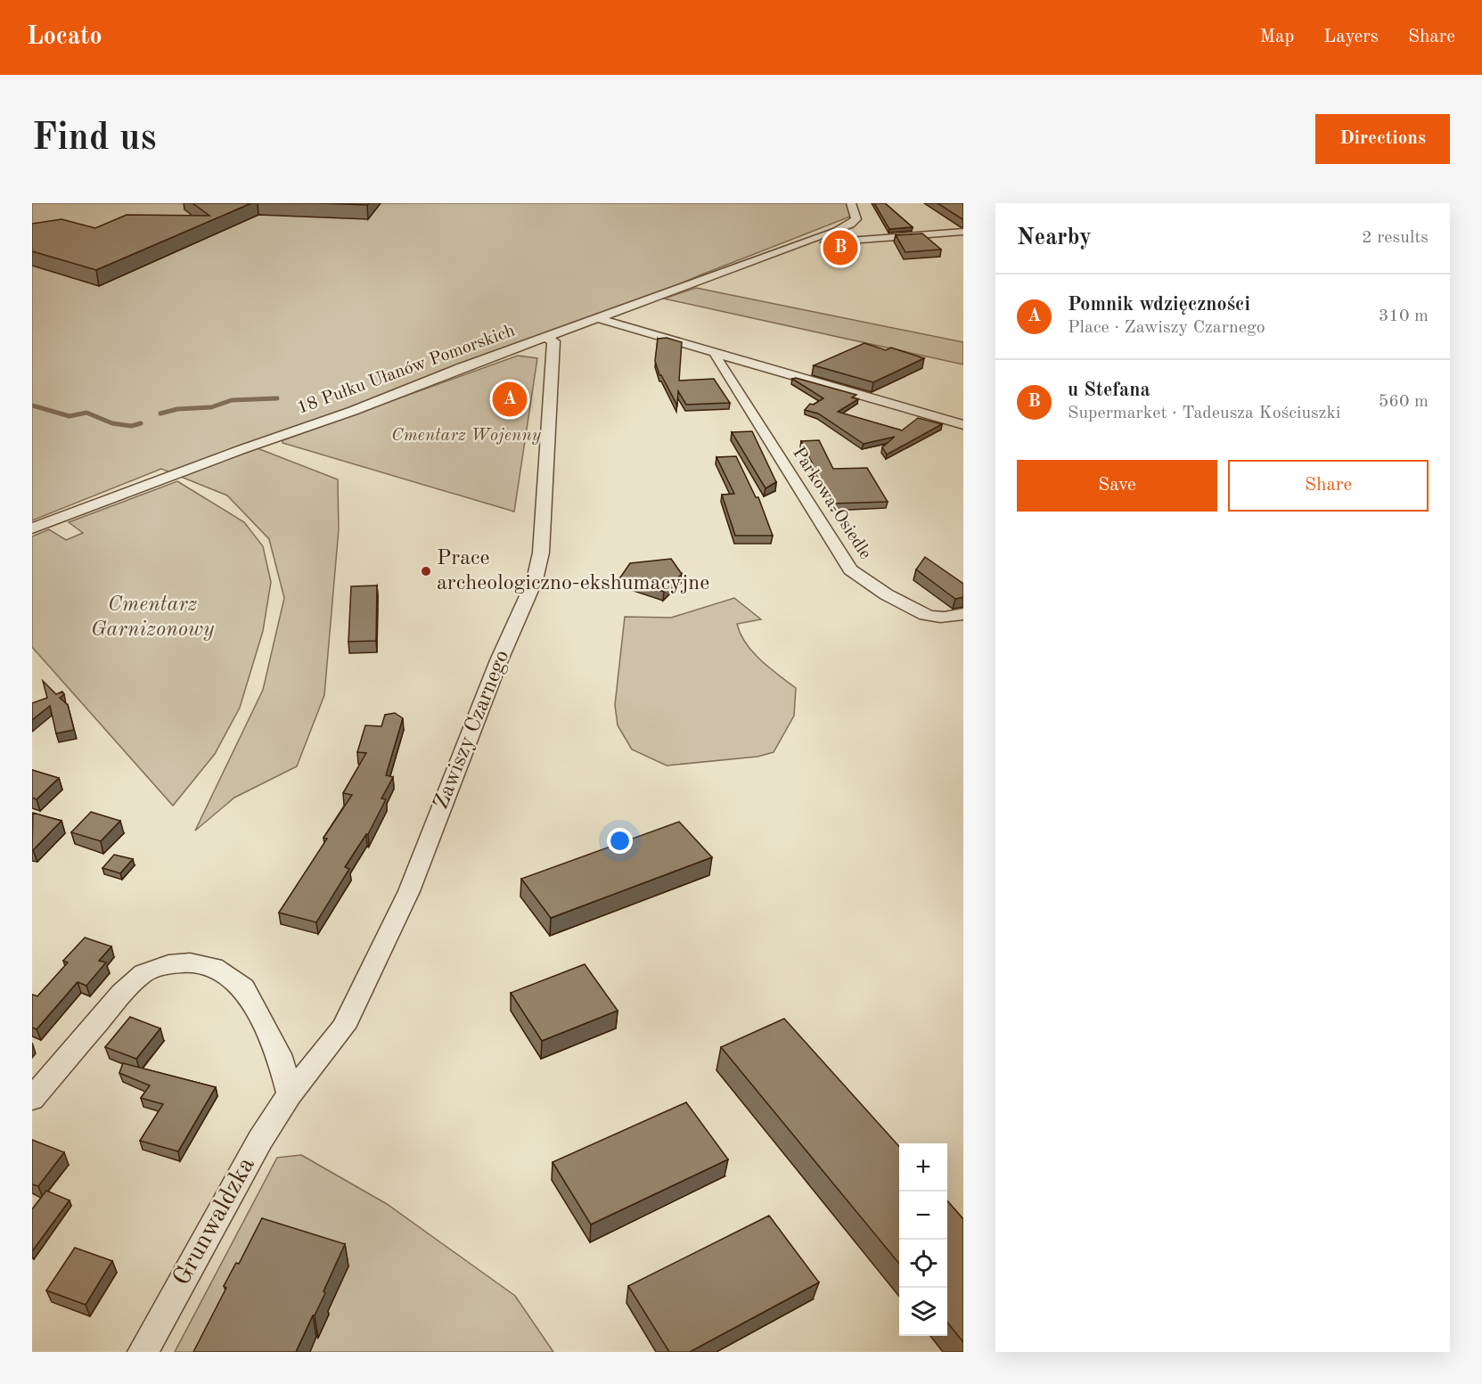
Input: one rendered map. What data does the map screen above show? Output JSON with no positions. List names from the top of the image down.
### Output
{
  "streets": {
    "street": [
      "18 Pułku Ułanów Pomorskich",
      "Parkowa-Osiedle",
      "Zawiszy Czarnego",
      "Grunwaldzka"
    ]
  },
  "crossings": [
    ["18 Pułku Ułanów Pomorskich", "Zawiszy Czarnego"],
    ["Zawiszy Czarnego", "Grunwaldzka"]
  ],
  "parks": ["Cmentarz Wojenny", "Cmentarz Garnizonowy"],
  "places": ["Prace archeologiczno-ekshumacyjne"],
  "page": {
    "header": "Locato",
    "nav": ["Map", "Layers", "Share"],
    "buttons": [
      "Directions",
      ["Save", "Share"]
    ],
    "title": "Find us",
    "heading": ["Nearby", "2 results"],
    "pins": ["B", "A"],
    "list": [
      {
        "mark": "A",
        "name": "Pomnik wdzięczności",
        "note": "Place · Zawiszy Czarnego",
        "value": "310 m"
      },
      {
        "mark": "B",
        "name": "u Stefana",
        "note": "Supermarket · Tadeusza Kościuszki",
        "value": "560 m"
      }
    ],
    "map_buttons": ["+", "−"]
  }
}
